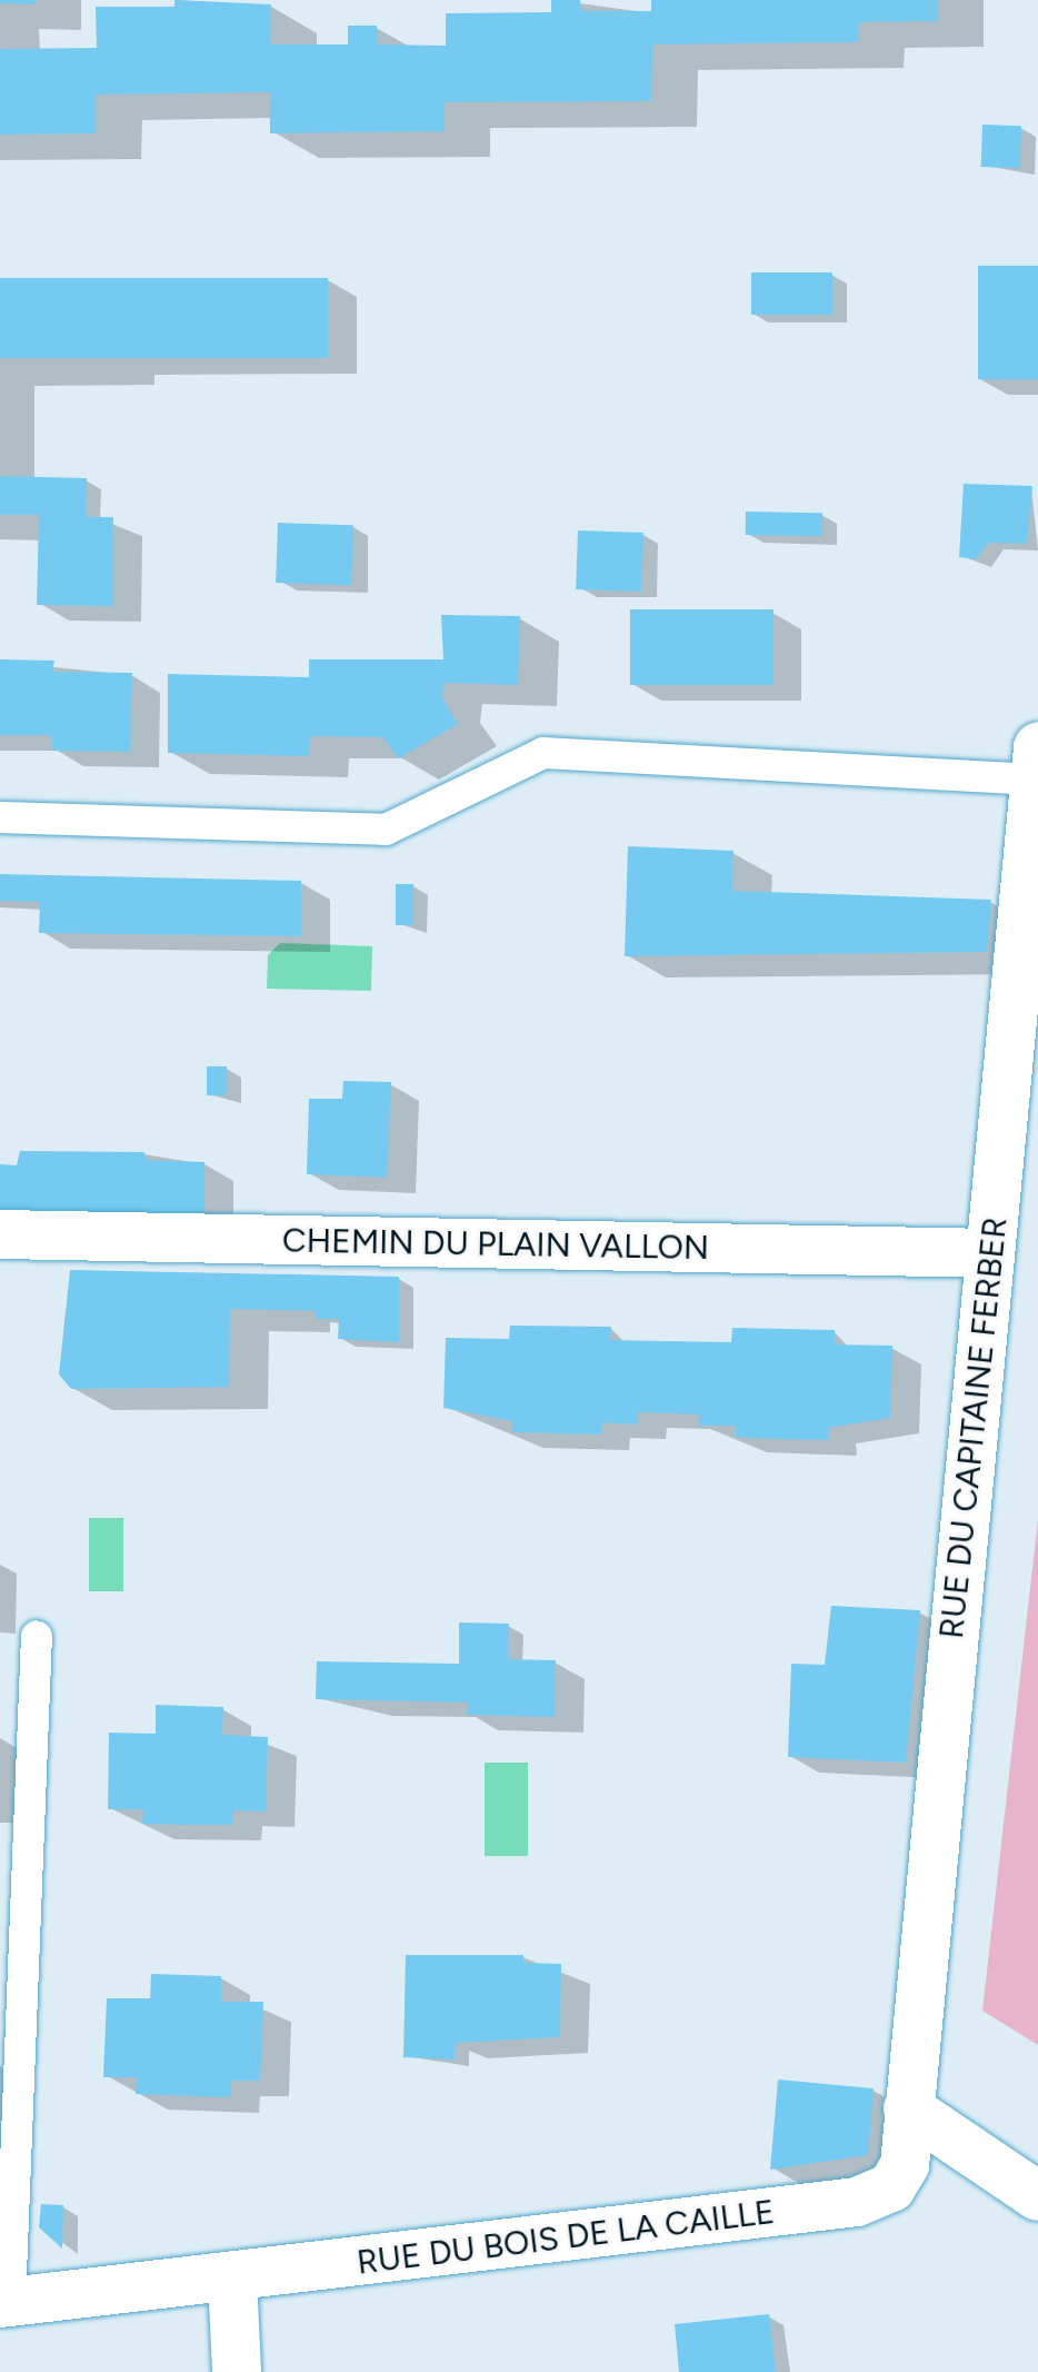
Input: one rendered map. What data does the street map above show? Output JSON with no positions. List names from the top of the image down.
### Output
{
  "streets": {
    "street": ["CHEMIN DU PLAIN VALLON", "RUE DU CAPITAINE FERBER", "RUE DU BOIS DE LA CAILLE"]
  },
  "crossings": [
    ["CHEMIN DU PLAIN VALLON", "RUE DU CAPITAINE FERBER"],
    ["RUE DU CAPITAINE FERBER", "RUE DU BOIS DE LA CAILLE"]
  ]
}
